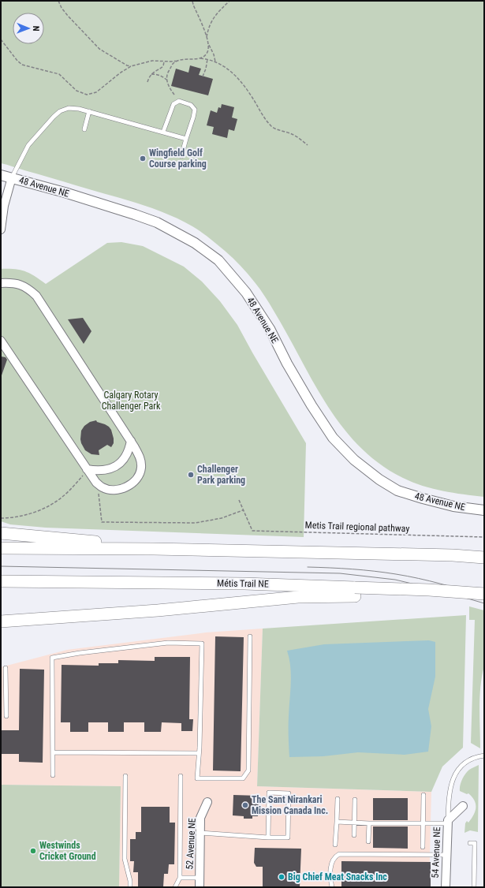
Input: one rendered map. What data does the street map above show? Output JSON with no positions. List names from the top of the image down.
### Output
{
  "streets": {
    "main road": ["Métis Trail NE"],
    "street": ["48 Avenue NE", "52 Avenue NE", "54 Avenue NE"],
    "path": ["Metis Trail regional pathway"]
  },
  "parks": ["Calgary Rotary Challenger Park"],
  "places": [
    "Wingfield Golf Course parking",
    "Challenger Park parking",
    "The Sant Nirankari Mission Canada Inc.",
    "Westwinds Cricket Ground",
    "Big Chief Meat Snacks Inc"
  ],
  "north": "right"
}
